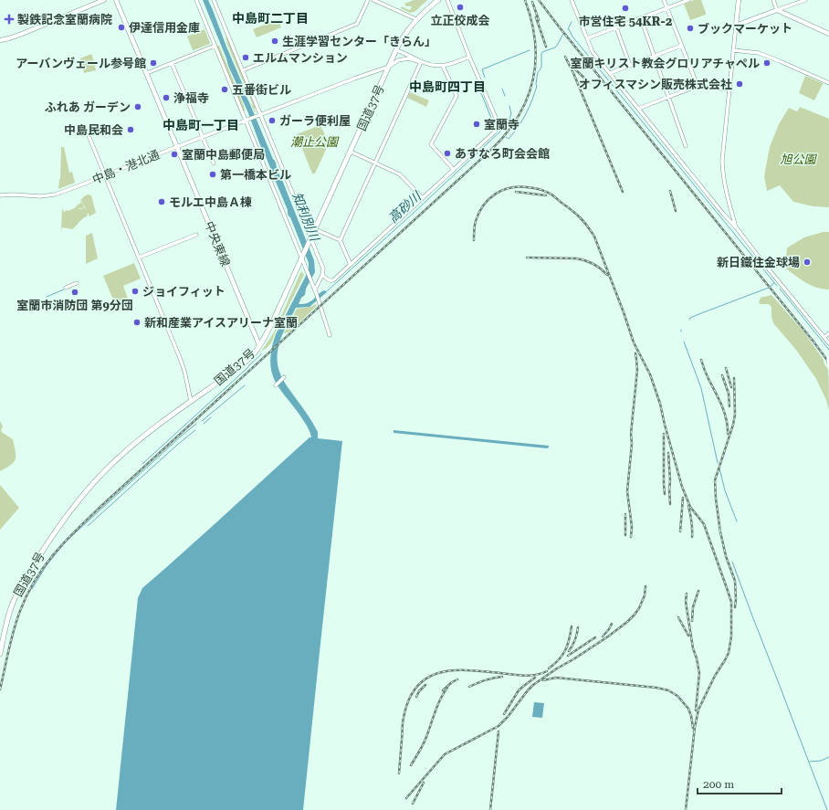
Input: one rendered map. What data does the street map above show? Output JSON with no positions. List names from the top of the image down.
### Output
{
  "streets": {
    "highway": ["国道37号"],
    "main road": ["中央東線"],
    "street": ["中島・港北通"]
  },
  "crossings": [
    ["国道37号", "中央東線"],
    ["中島・港北通", "中央東線"]
  ],
  "districts": ["中島町二丁目", "中島町四丁目", "中島町一丁目"],
  "water": ["高砂川", "知利別川"],
  "parks": ["潮止公園", "旭公園"],
  "places": {
    "other": [
      "立正佼成会",
      "市営住宅 54KR-2",
      "伊達信用金庫",
      "ブックマーケット",
      "生涯学習センター「きらん」",
      "エルムマンション",
      "アーバンヴェール参号館",
      "室蘭キリスト教会グロリアチャペル",
      "オフィスマシン販売株式会社",
      "五番街ビル",
      "浄福寺",
      "ふれあ ガーデン",
      "ガーラ便利屋",
      "室蘭寺",
      "中島民和会",
      "あすなろ町会会館",
      "室蘭中島郵便局",
      "第一橋本ビル",
      "モルエ中島Ａ棟",
      "新日鐵住金球場",
      "ジョイフィット",
      "室蘭市消防団 第9分団",
      "新和産業アイスアリーナ室蘭"
    ],
    "health": ["製鉄記念室蘭病院"]
  },
  "scale_bar": "200 m"
}
